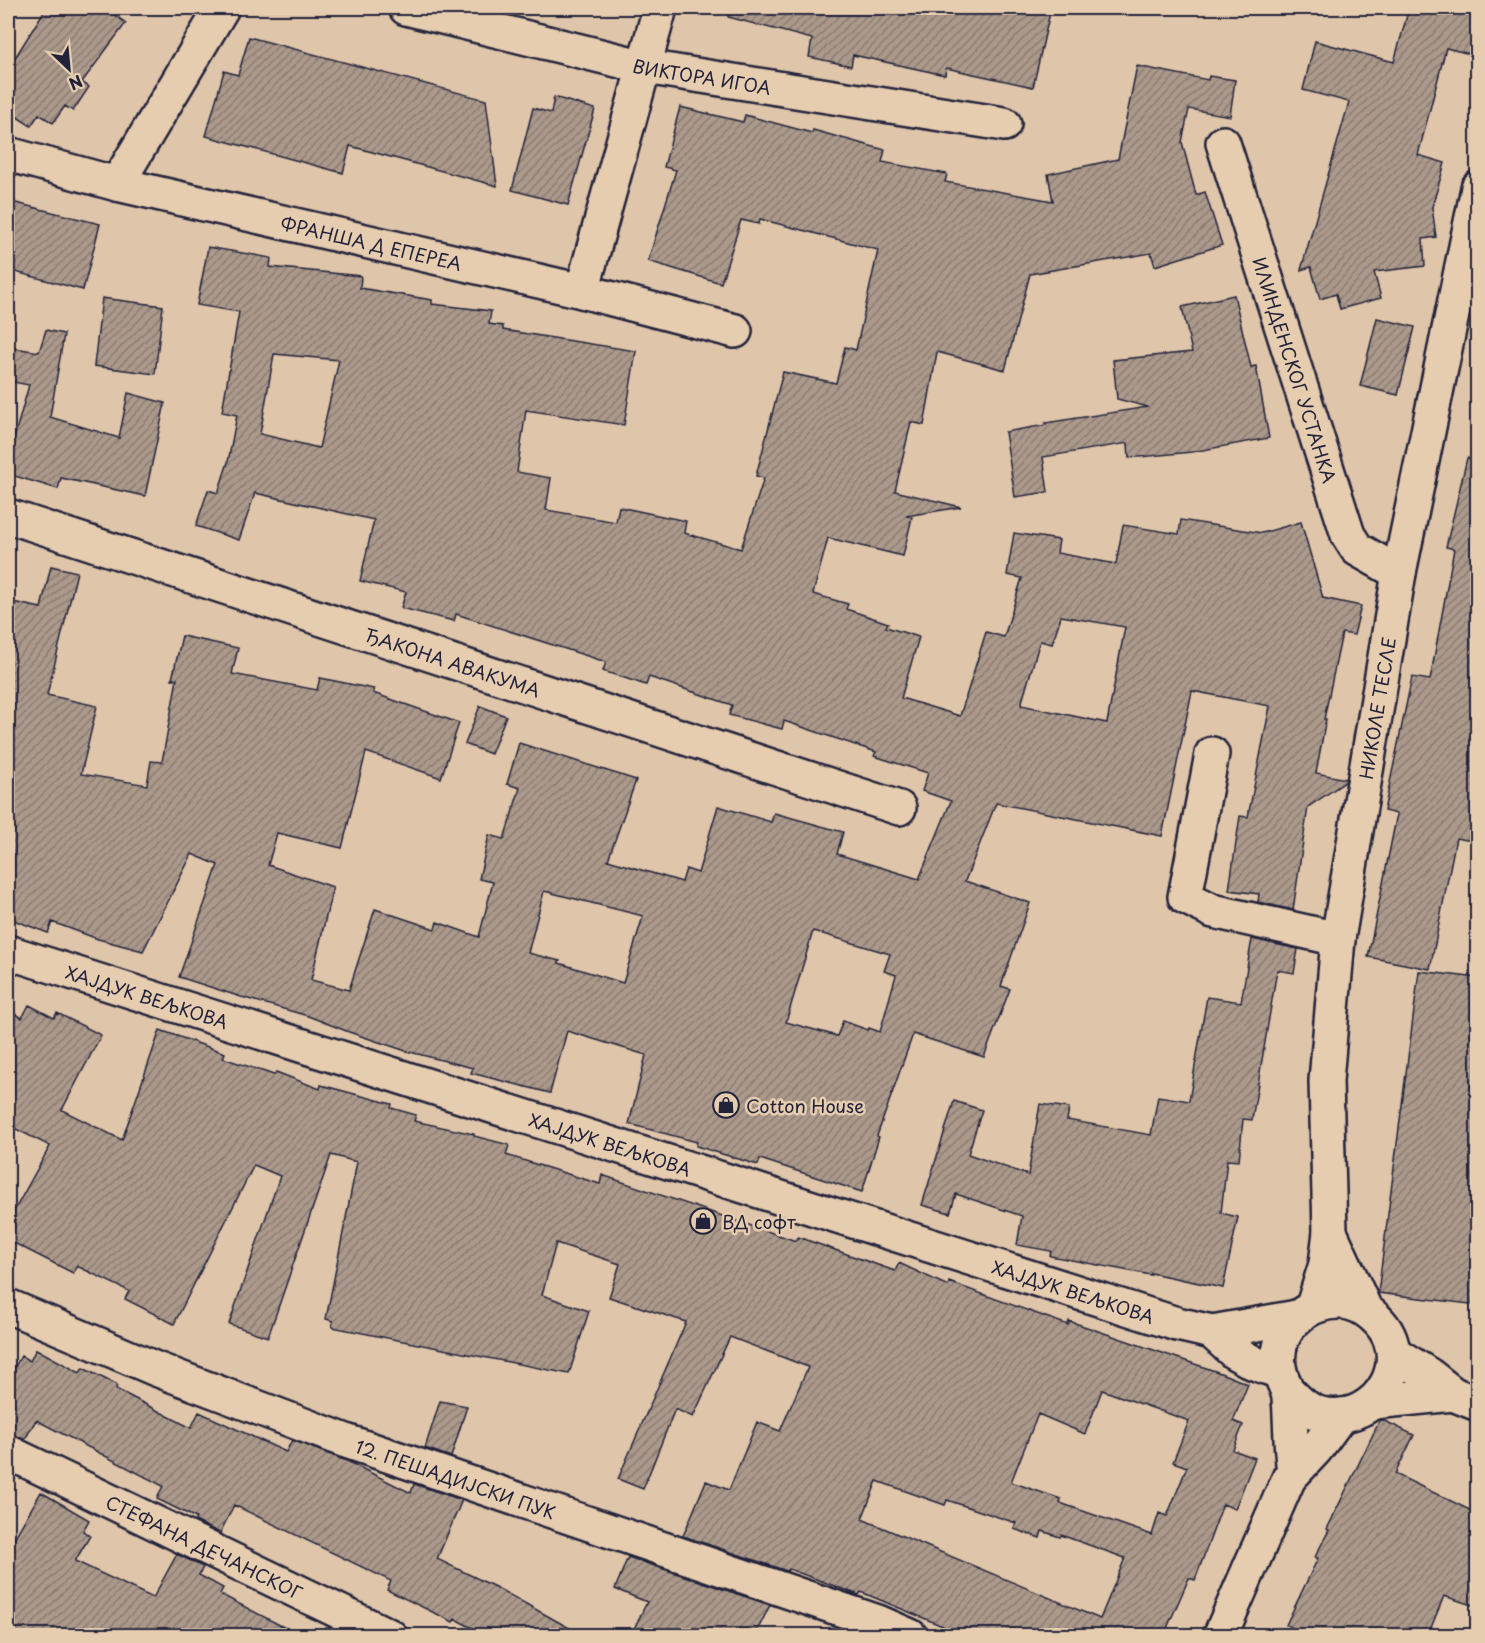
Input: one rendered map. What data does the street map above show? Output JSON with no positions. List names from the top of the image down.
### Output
{
  "streets": {
    "street": [
      "ВИКТОРА ИГОА",
      "ФРАНША Д ЕПЕРЕА",
      "ИЛИНДЕНСКОГ УСТАНКА",
      "ЂАКОНА АВАКУМА",
      "НИКОЛЕ ТЕСЛЕ",
      "ХАЈДУК ВЕЉКОВА",
      "12. ПЕШАДИЈСКИ ПУК",
      "СТЕФАНА ДЕЧАНСКОГ"
    ]
  },
  "crossings": [
    ["ИЛИНДЕНСКОГ УСТАНКА", "НИКОЛЕ ТЕСЛЕ"],
    ["НИКОЛЕ ТЕСЛЕ", "ХАЈДУК ВЕЉКОВА"]
  ],
  "places": {
    "shop": ["Cotton House", "ВД софт"]
  },
  "north": "bottom right"
}
